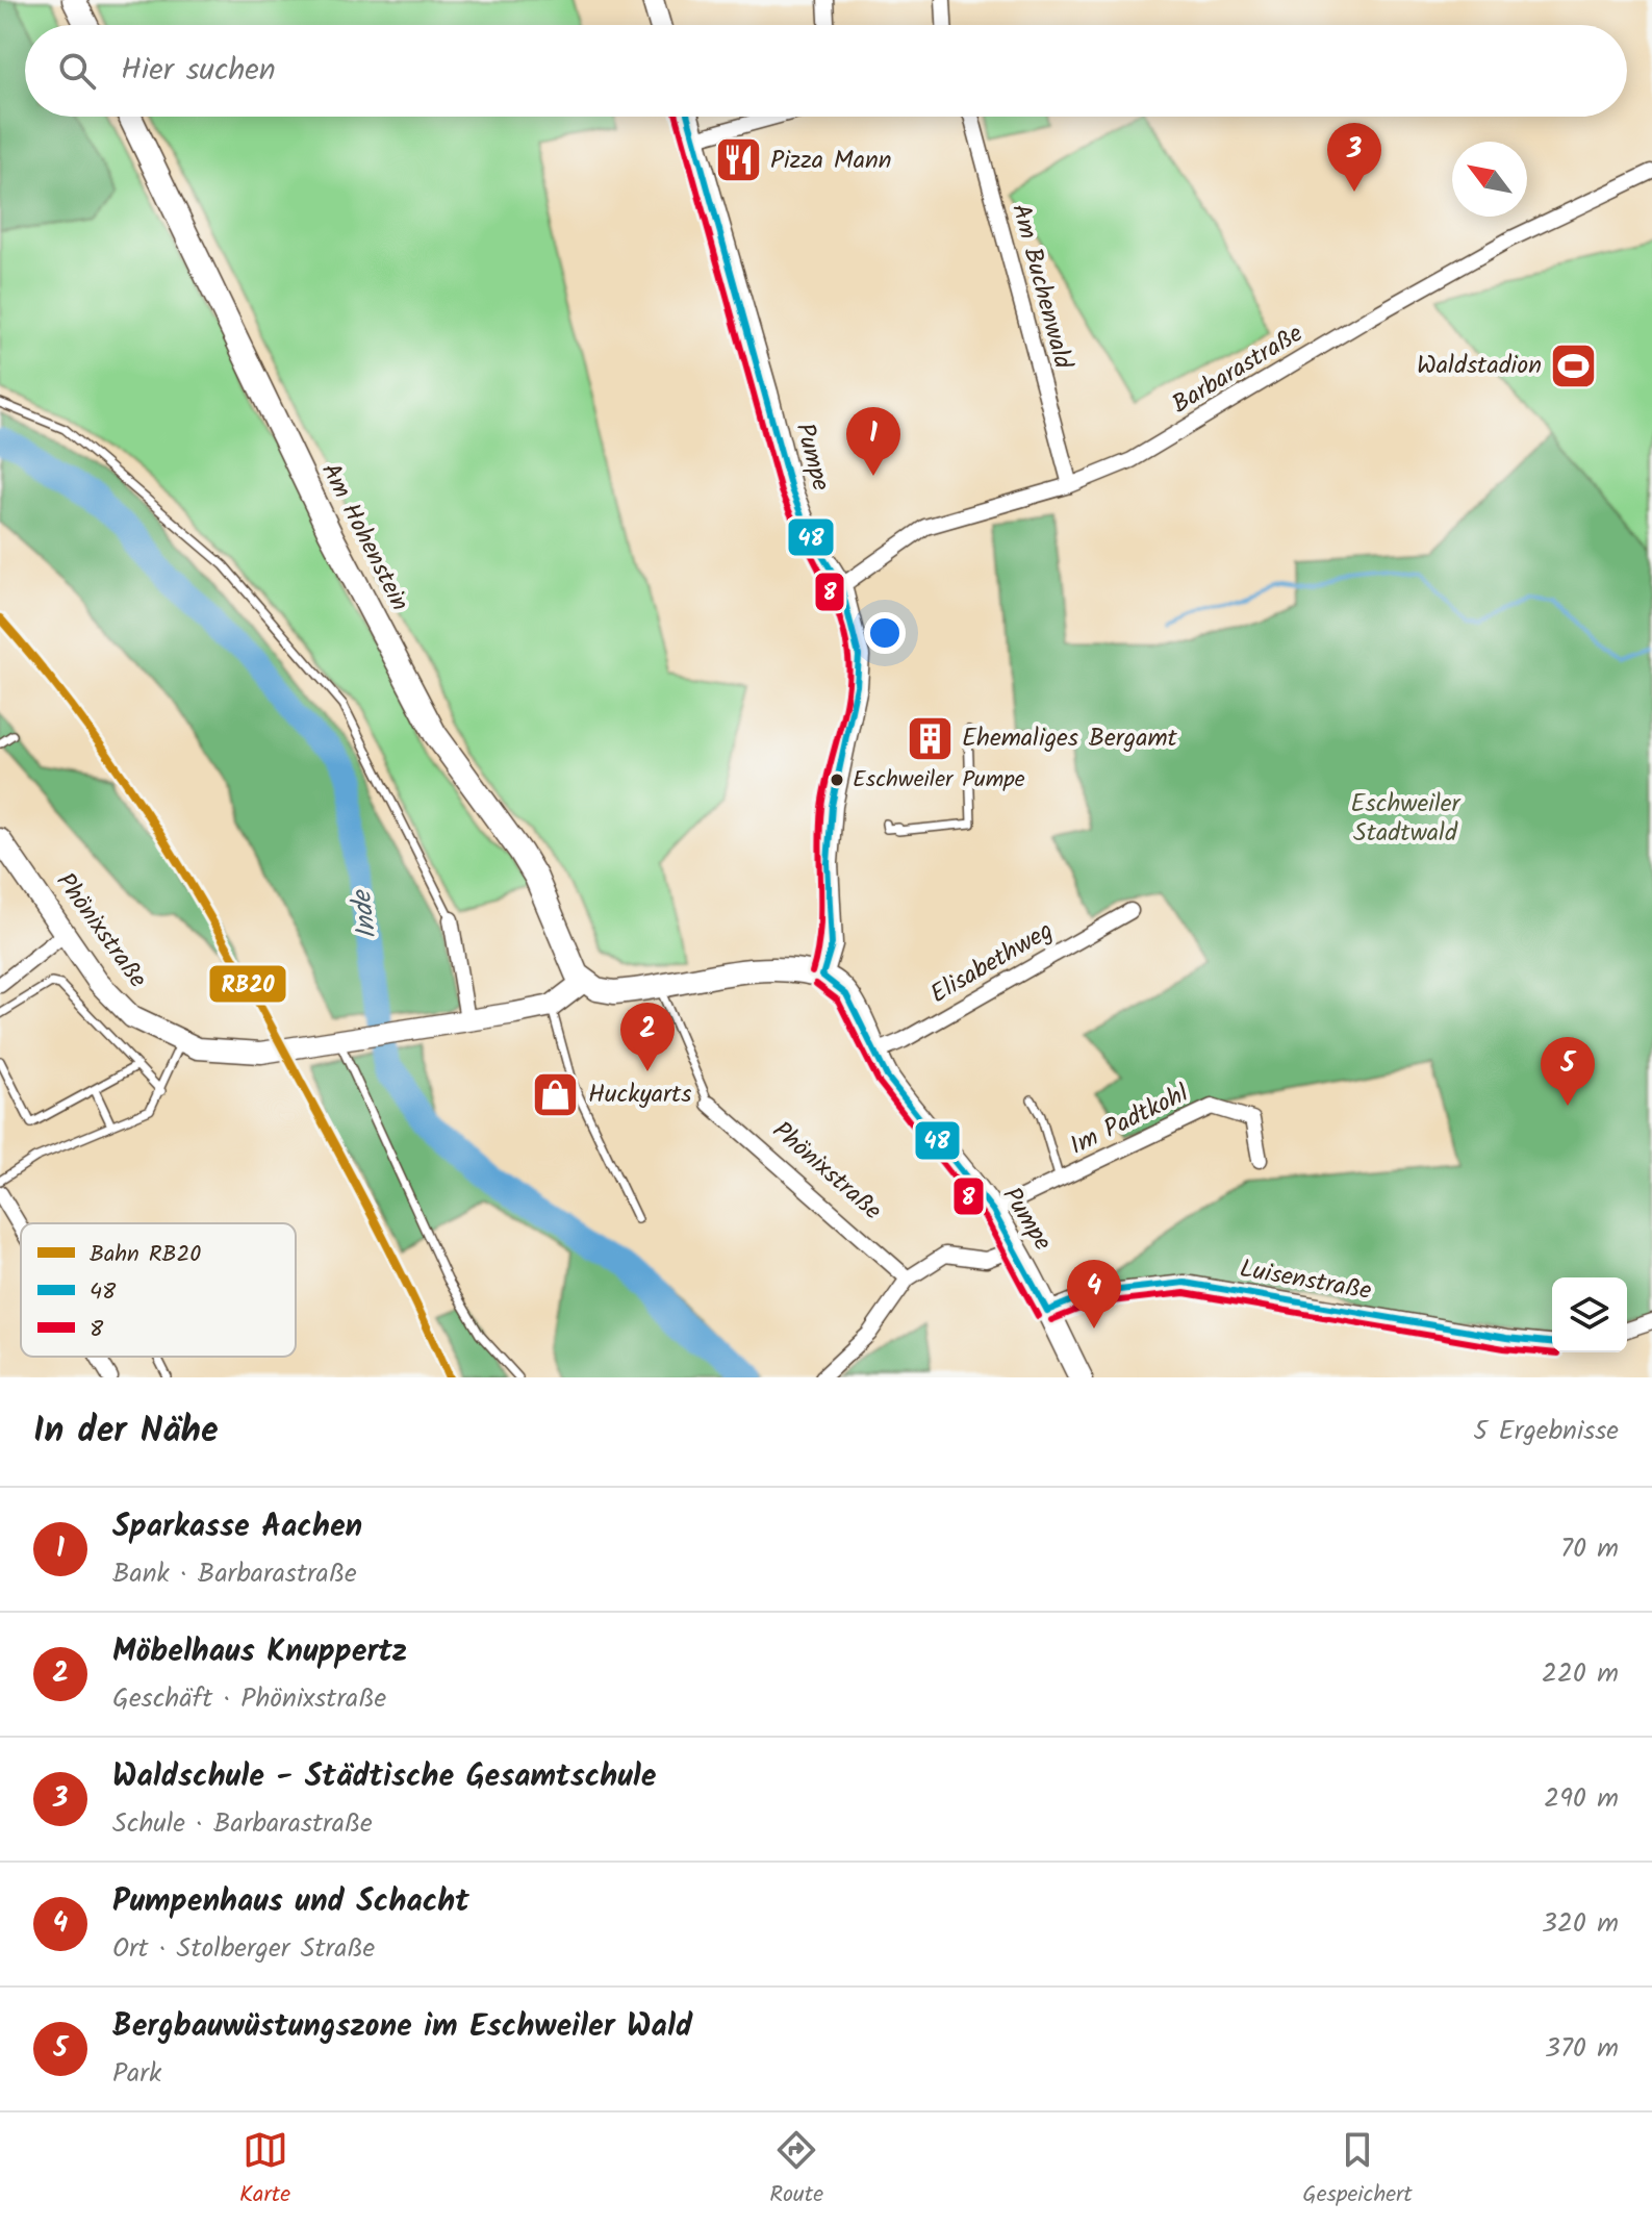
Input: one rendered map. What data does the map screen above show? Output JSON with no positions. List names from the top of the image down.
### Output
{
  "streets": {
    "main road": ["Pumpe", "Am Hohenstein", "Phönixstraße"],
    "street": [
      "Am Buchenwald",
      "Barbarastraße",
      "Elisabethweg",
      "Im Padtkohl",
      "Luisenstraße"
    ]
  },
  "crossings": [
    ["Am Buchenwald", "Barbarastraße"],
    ["Barbarastraße", "Pumpe"],
    ["Pumpe", "Elisabethweg"],
    ["Pumpe", "Im Padtkohl"],
    ["Pumpe", "Luisenstraße"],
    ["Am Hohenstein", "Phönixstraße"]
  ],
  "water": ["Inde"],
  "parks": ["Eschweiler Stadtwald"],
  "places": {
    "restaurant": ["Pizza Mann"],
    "sports": ["Waldstadion"],
    "building": ["Ehemaliges Bergamt"],
    "other": ["Eschweiler Pumpe"],
    "shop": ["Huckyarts"]
  },
  "lines": ["transit line 48", "transit line 8", "rail line RB20"],
  "legend": ["Bahn RB20", "48", "8"],
  "north": "top left",
  "page": {
    "search": "Hier suchen",
    "pins": [
      "3",
      "1",
      "2",
      "5",
      "4"
    ],
    "heading": ["In der Nähe", "5 Ergebnisse"],
    "list": [
      {
        "mark": "1",
        "name": "Sparkasse Aachen",
        "note": "Bank · Barbarastraße",
        "value": "70 m"
      },
      {
        "mark": "2",
        "name": "Möbelhaus Knuppertz",
        "note": "Geschäft · Phönixstraße",
        "value": "220 m"
      },
      {
        "mark": "3",
        "name": "Waldschule - Städtische Gesamtschule",
        "note": "Schule · Barbarastraße",
        "value": "290 m"
      },
      {
        "mark": "4",
        "name": "Pumpenhaus und Schacht",
        "note": "Ort · Stolberger Straße",
        "value": "320 m"
      },
      {
        "mark": "5",
        "name": "Bergbauwüstungszone im Eschweiler Wald",
        "note": "Park",
        "value": "370 m"
      }
    ],
    "nav": ["Karte", "Route", "Gespeichert"]
  }
}
